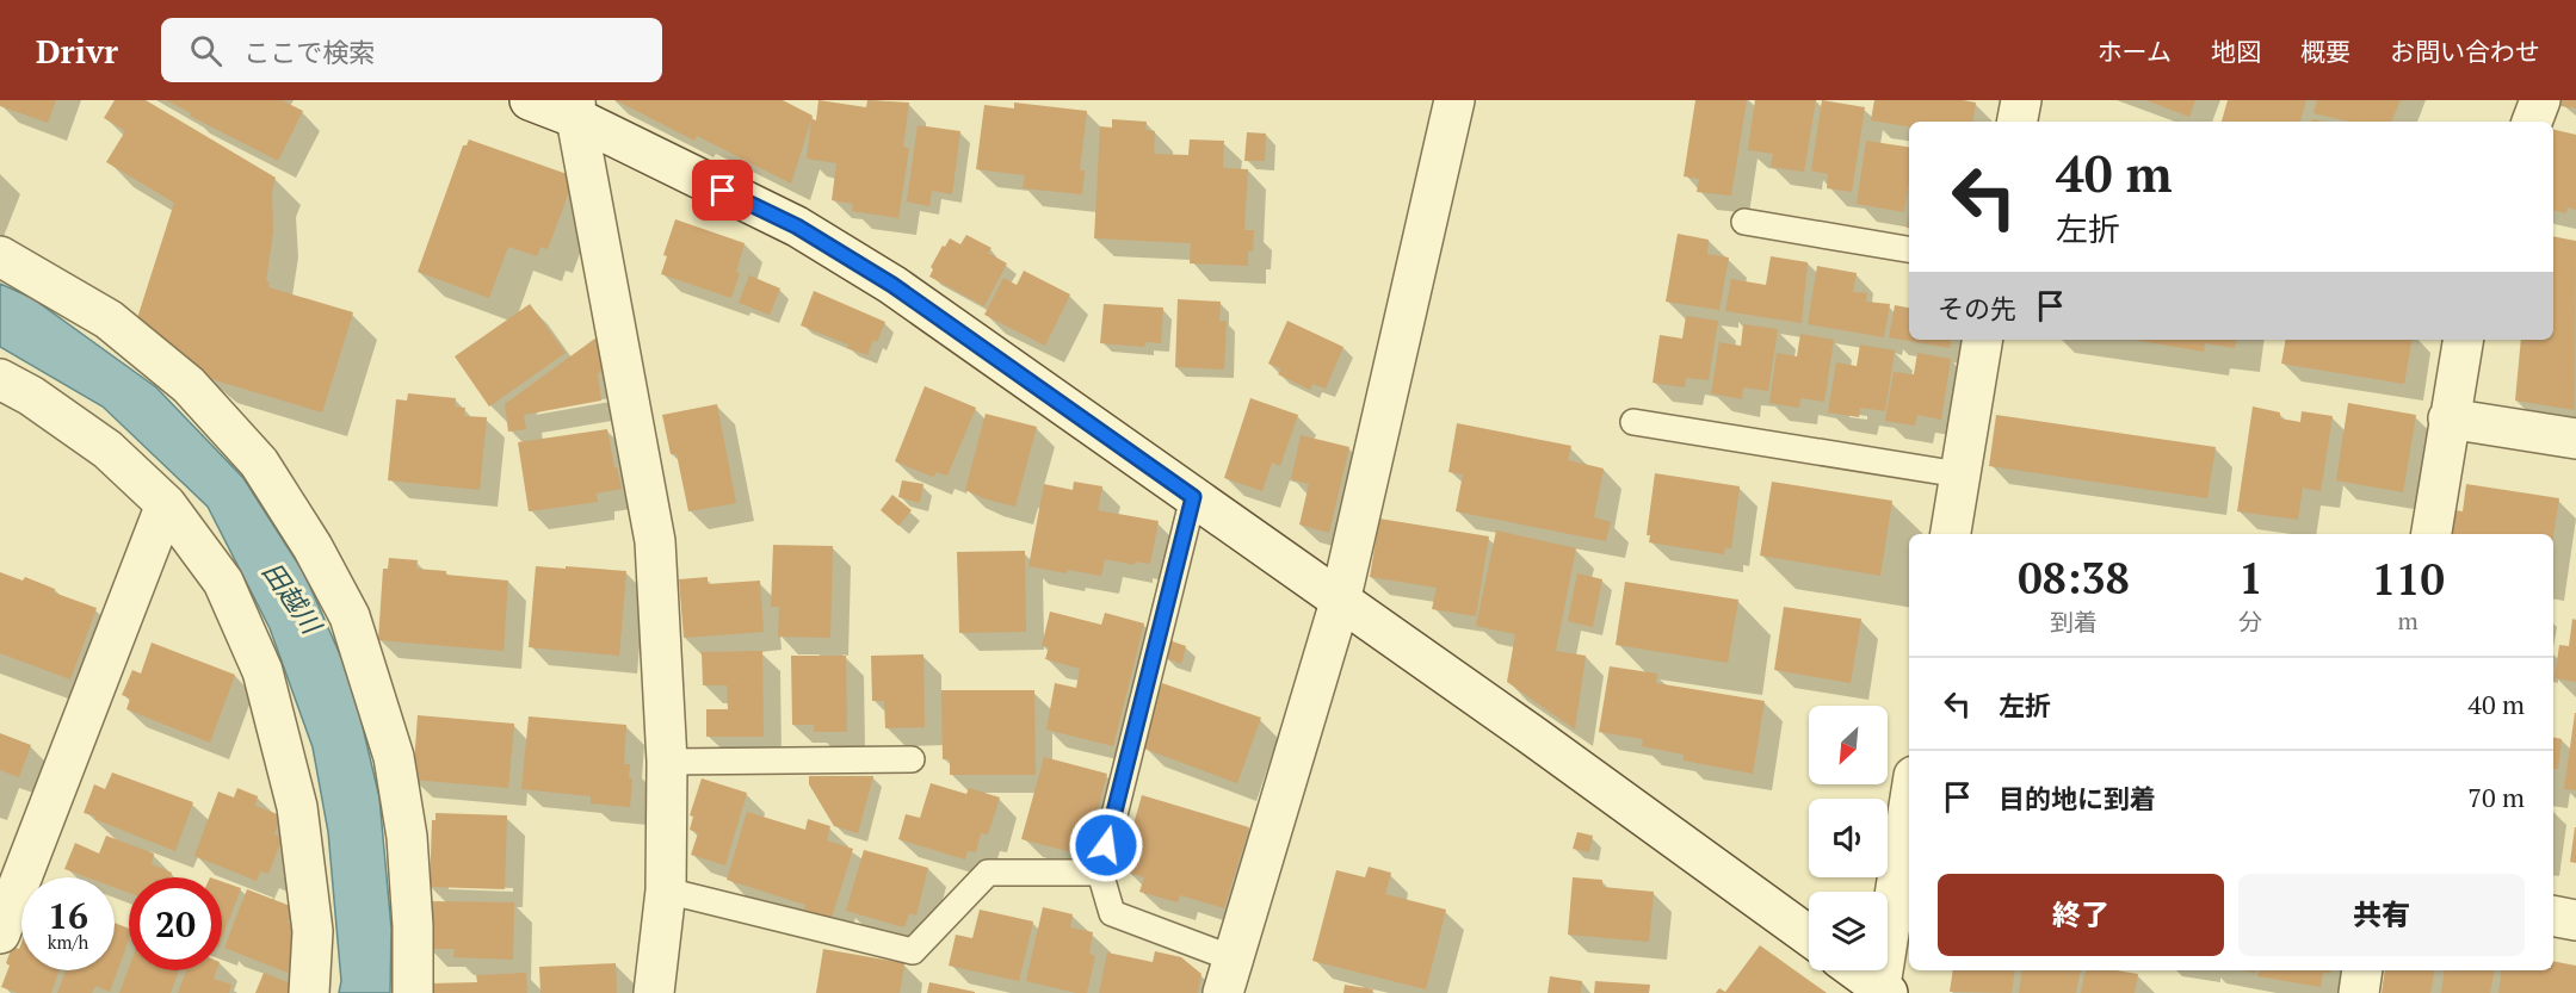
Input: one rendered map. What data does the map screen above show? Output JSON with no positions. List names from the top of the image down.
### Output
{
  "water": ["田越川"],
  "north": "bottom left",
  "page": {
    "header": "Drivr",
    "search": "ここで検索",
    "nav": [
      "ホーム",
      "地図",
      "概要",
      "お問い合わせ"
    ],
    "turn": ["40 m", "左折"],
    "then": "その先",
    "eta": [
      "08:38",
      "到着",
      "1",
      "分",
      "110",
      "m"
    ],
    "list": [
      {
        "name": "左折",
        "value": "40 m"
      },
      {
        "name": "目的地に到着",
        "value": "70 m"
      }
    ],
    "buttons": ["終了", "共有"],
    "speed": "16 km/h",
    "limit": "20"
  }
}
